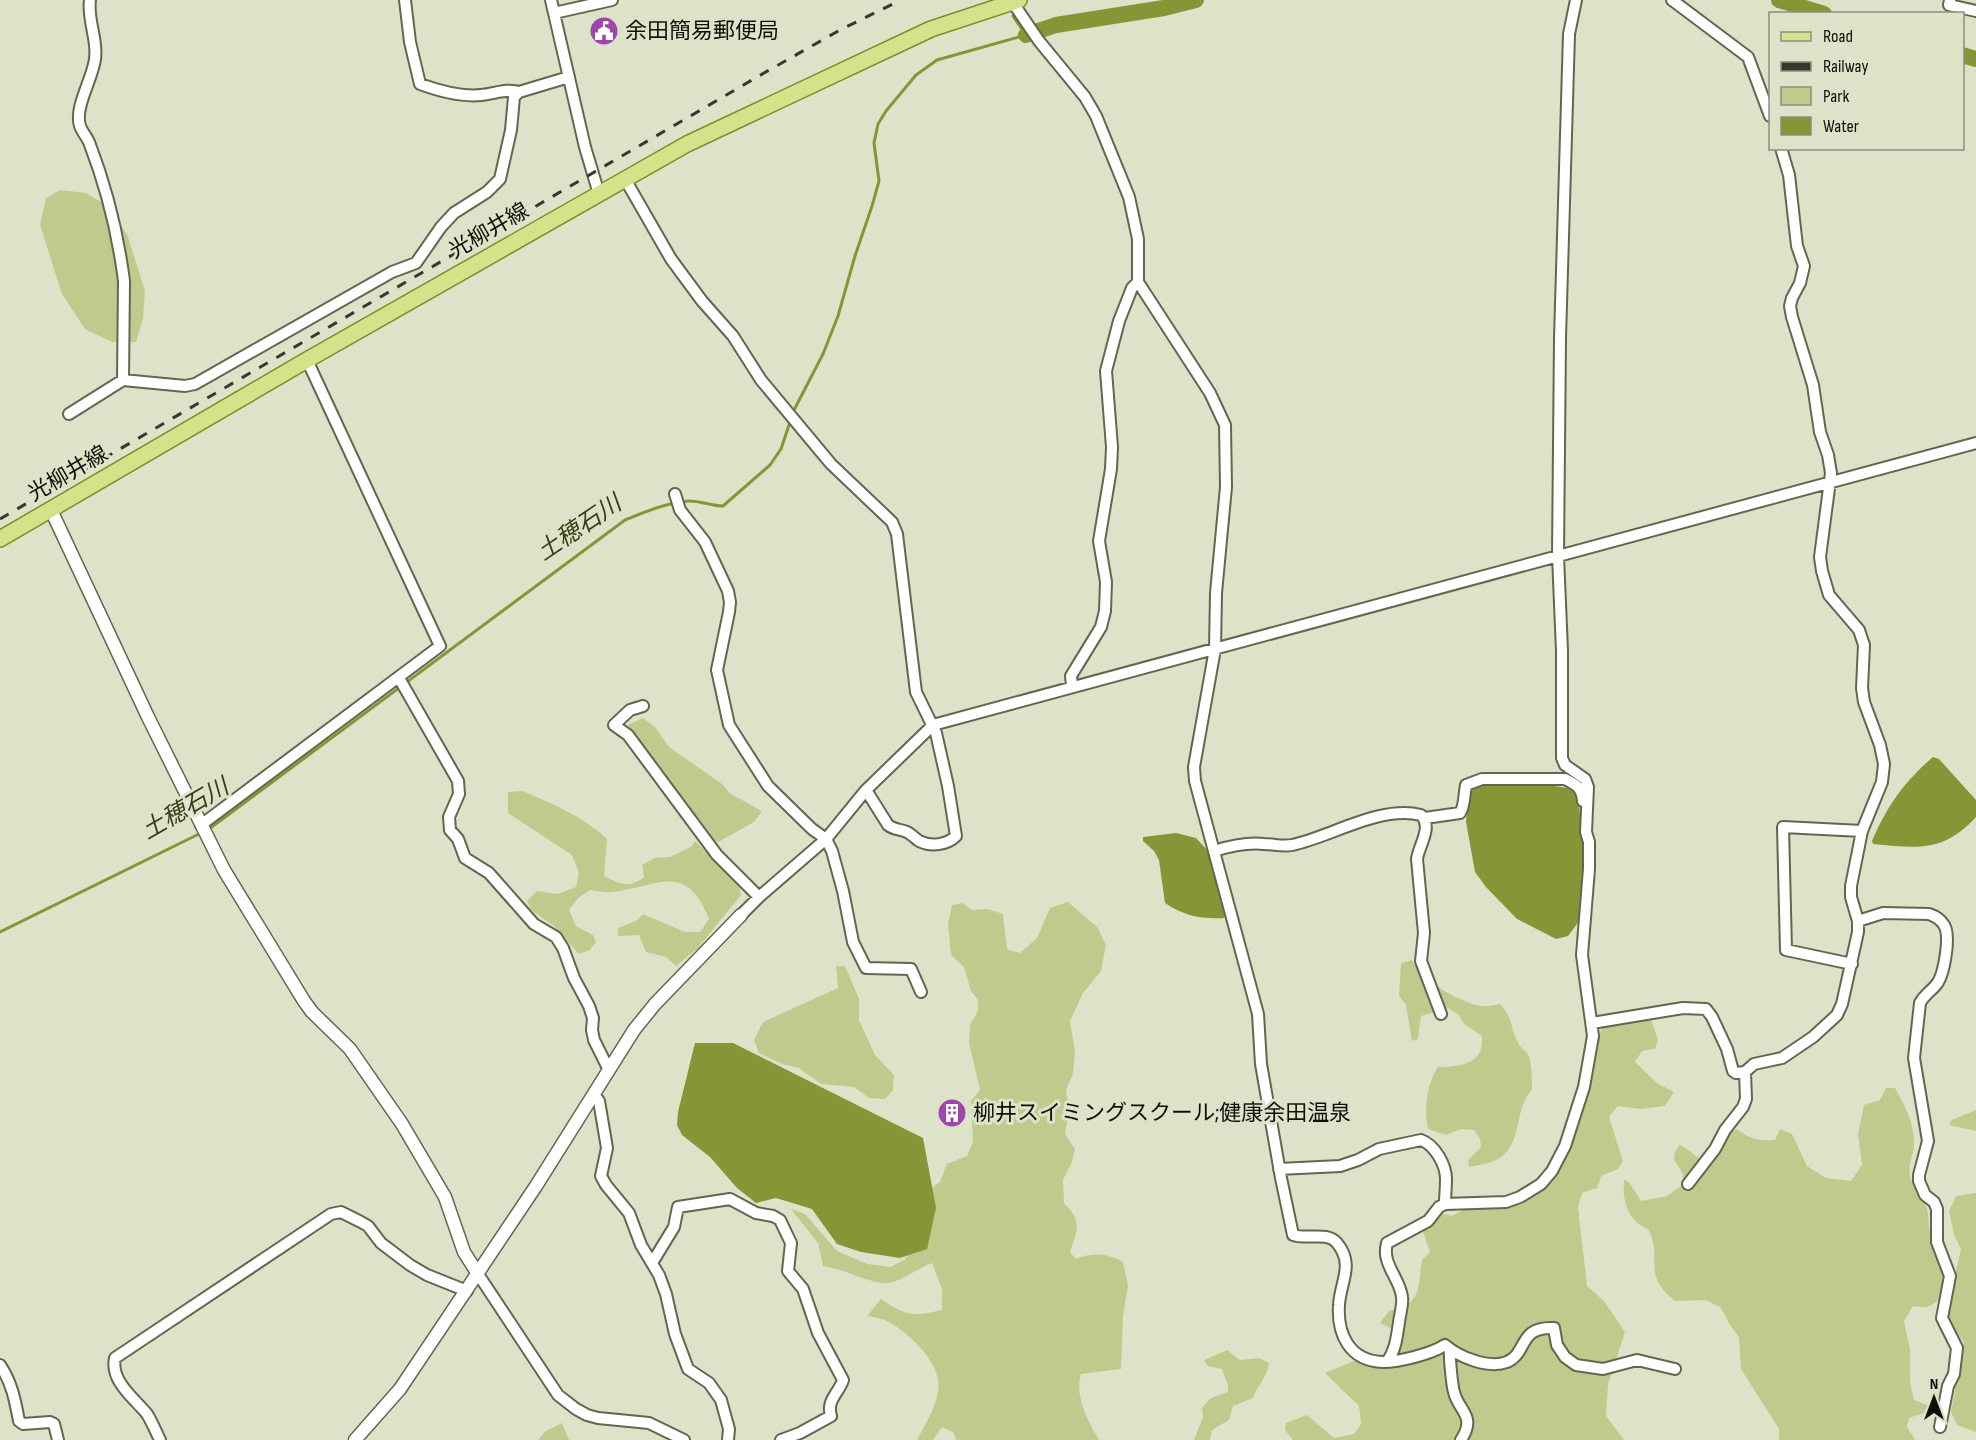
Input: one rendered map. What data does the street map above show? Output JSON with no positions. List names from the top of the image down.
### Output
{
  "streets": {
    "main road": ["光柳井線"]
  },
  "water": ["土穂石川"],
  "places": {
    "public building": ["余田簡易郵便局"],
    "building": ["柳井スイミングスクール;健康余田温泉"]
  },
  "legend": [
    "Road",
    "Railway",
    "Park",
    "Water"
  ],
  "north": "top"
}
